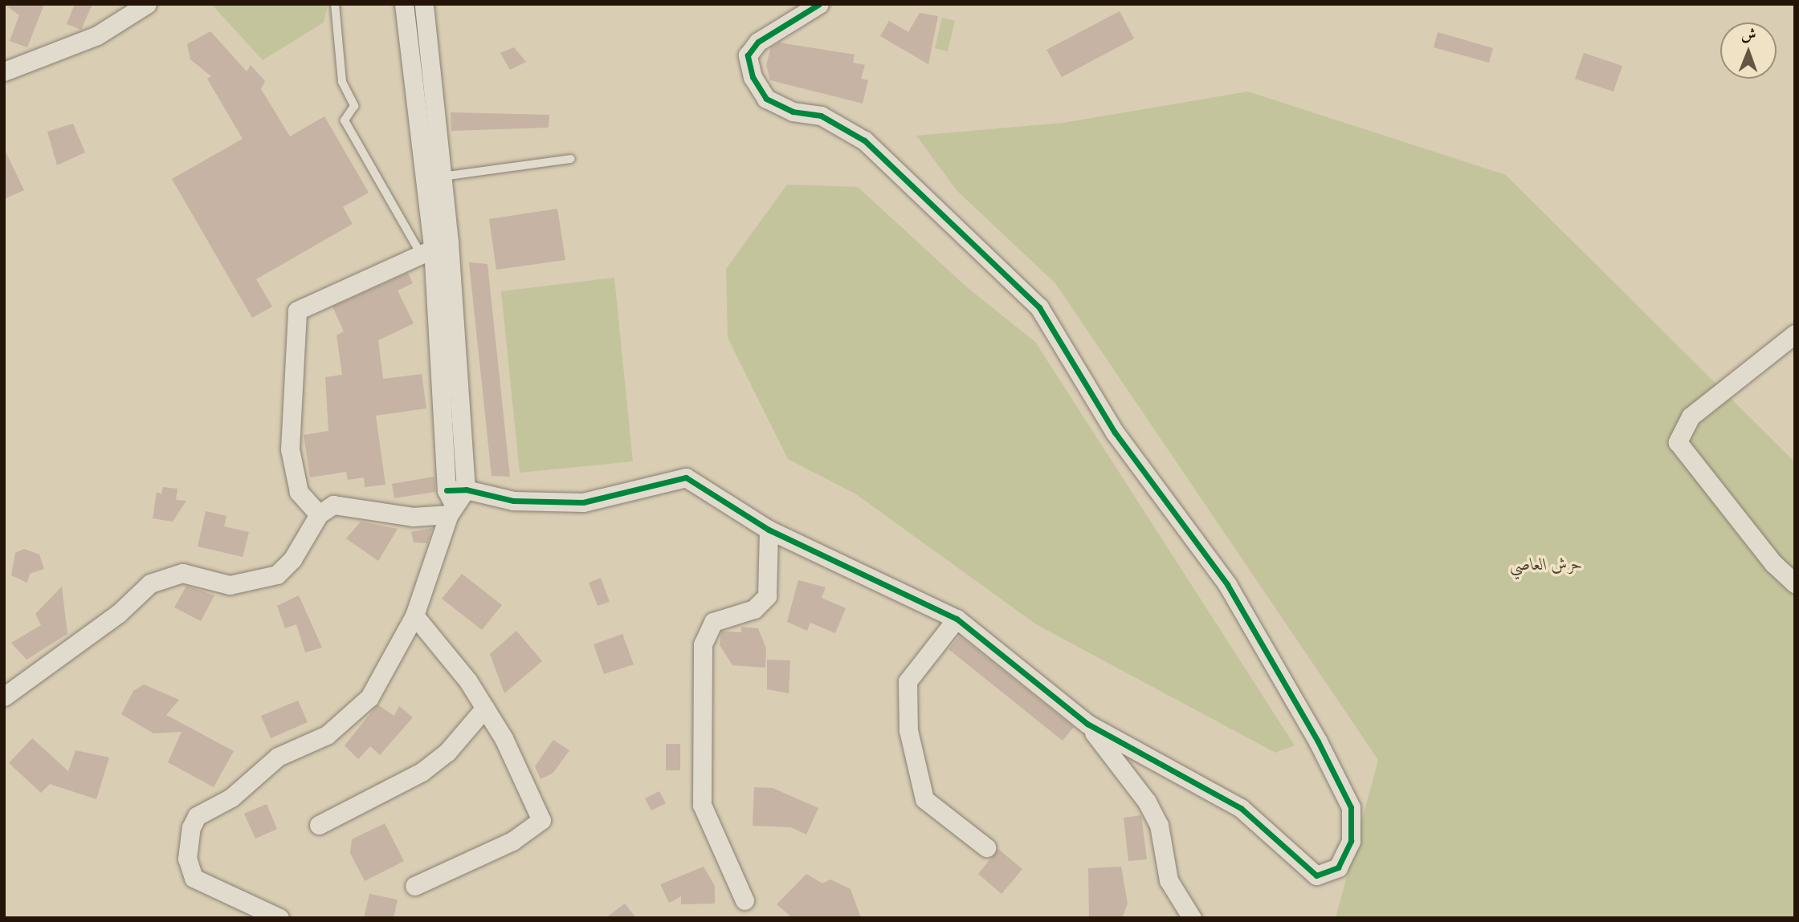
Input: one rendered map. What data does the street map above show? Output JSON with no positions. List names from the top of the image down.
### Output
{
  "parks": ["حرش العاصي"],
  "north": "top"
}
